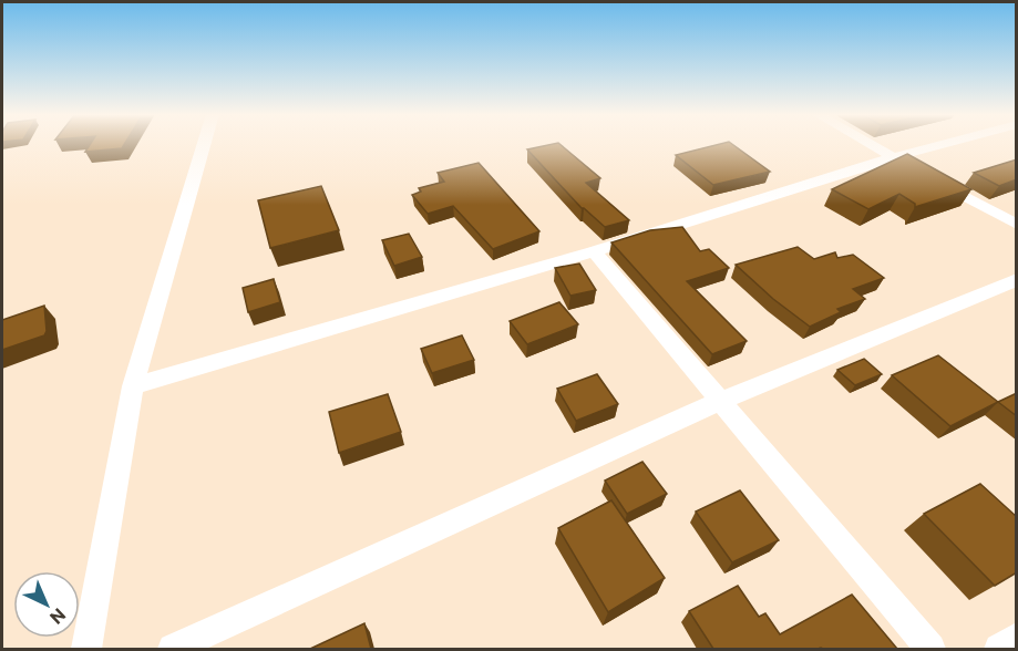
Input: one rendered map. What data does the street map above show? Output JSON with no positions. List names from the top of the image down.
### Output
{
  "north": "bottom right"
}
